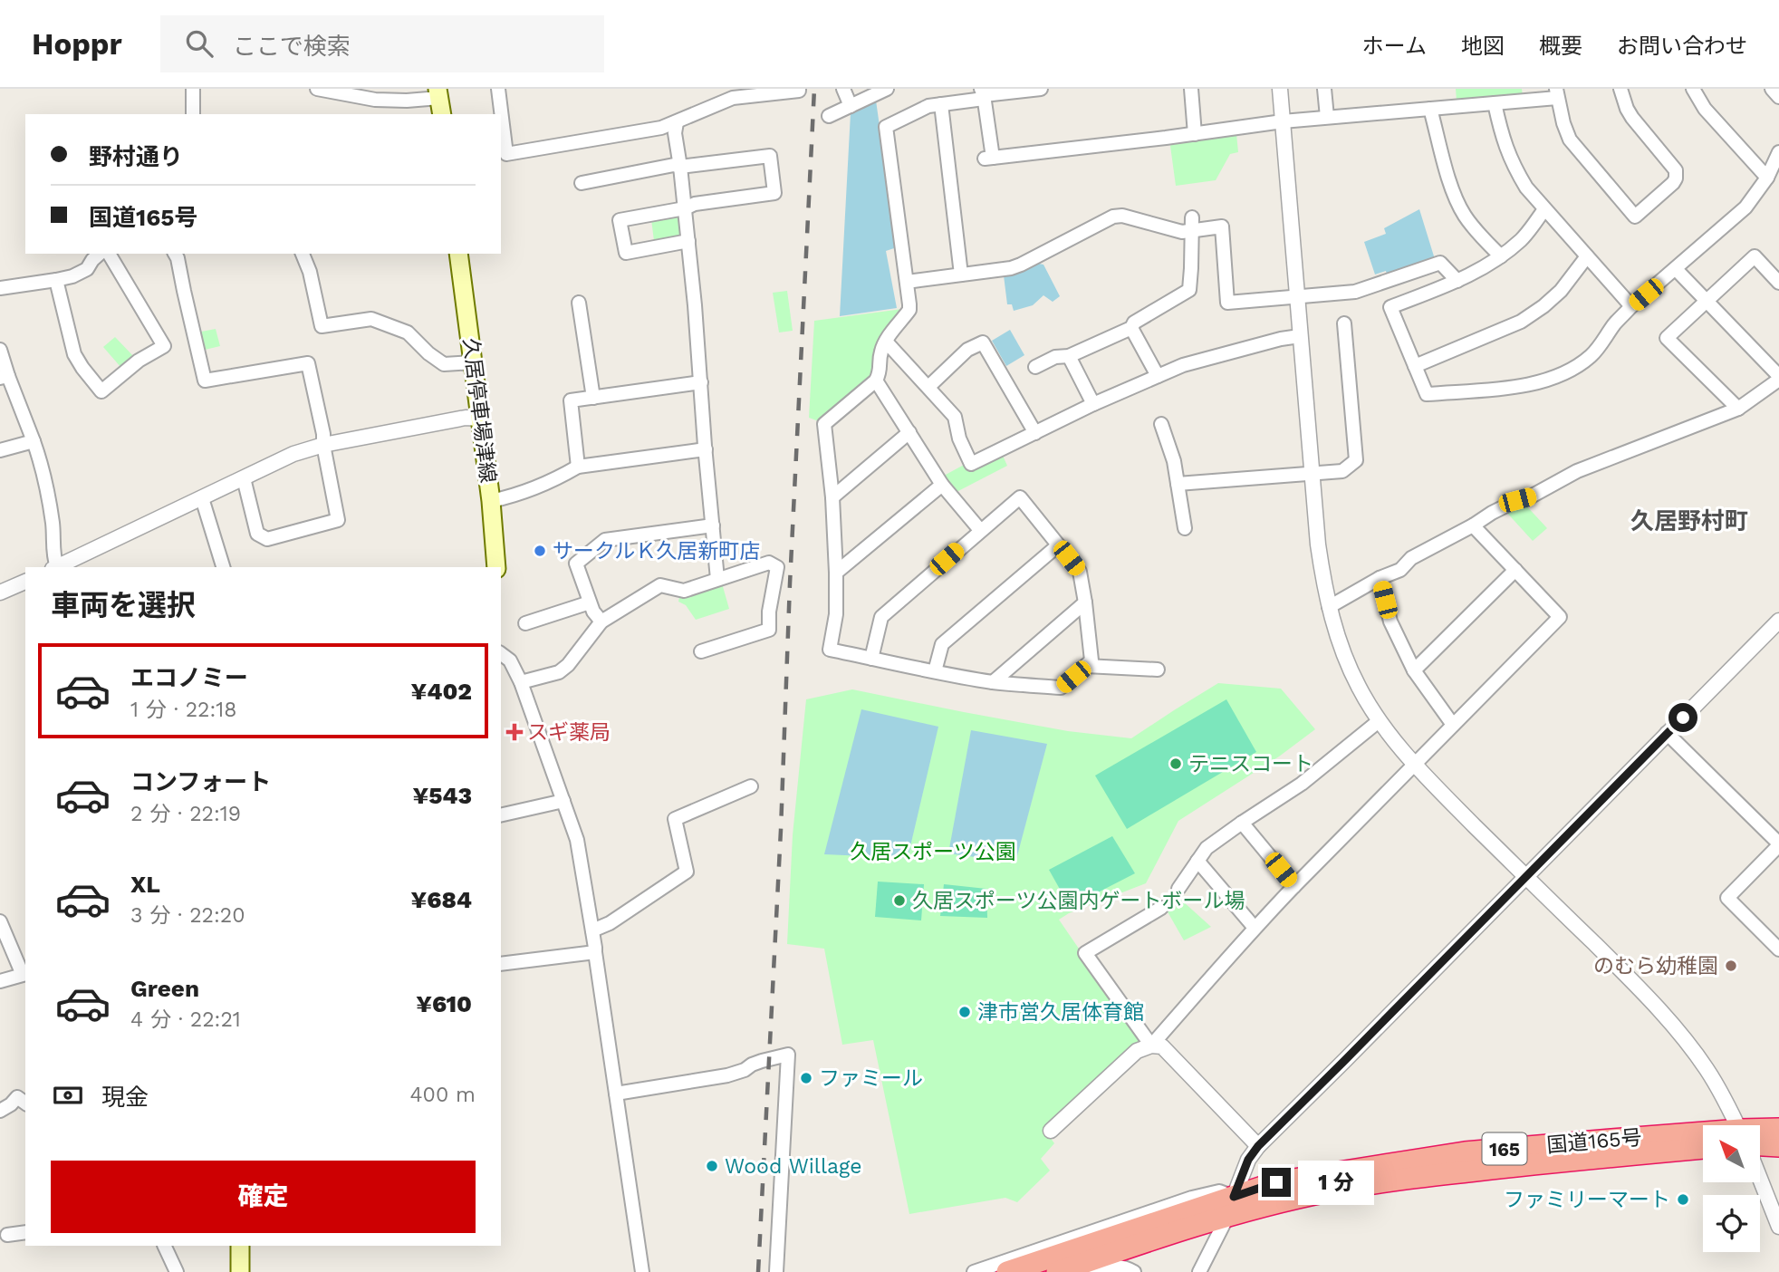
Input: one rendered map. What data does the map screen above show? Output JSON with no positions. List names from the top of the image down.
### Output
{
  "streets": {
    "highway": ["国道165号", "165"],
    "main road": ["久居停車場津線"]
  },
  "districts": ["久居野村町"],
  "parks": ["久居スポーツ公園"],
  "places": {
    "other": [
      "サークルＫ久居新町店",
      "テニスコート",
      "久居スポーツ公園内ゲートボール場",
      "のむら幼稚園",
      "津市営久居体育館",
      "ファミール",
      "Wood Willage",
      "ファミリーマート"
    ],
    "health": ["スギ薬局"]
  },
  "north": "top left",
  "page": {
    "header": "Hoppr",
    "search": "ここで検索",
    "nav": [
      "ホーム",
      "地図",
      "概要",
      "お問い合わせ"
    ],
    "banner": ["野村通り", "国道165号"],
    "heading": "車両を選択",
    "list": [
      {
        "name": "エコノミー",
        "note": "1 分 · 22:18",
        "value": "¥402"
      },
      {
        "name": "コンフォート",
        "note": "2 分 · 22:19",
        "value": "¥543"
      },
      {
        "name": "XL",
        "note": "3 分 · 22:20",
        "value": "¥684"
      },
      {
        "name": "Green",
        "note": "4 分 · 22:21",
        "value": "¥610"
      }
    ],
    "pay": ["現金", "400 m"],
    "buttons": "確定",
    "bubble": "1 分"
  }
}
